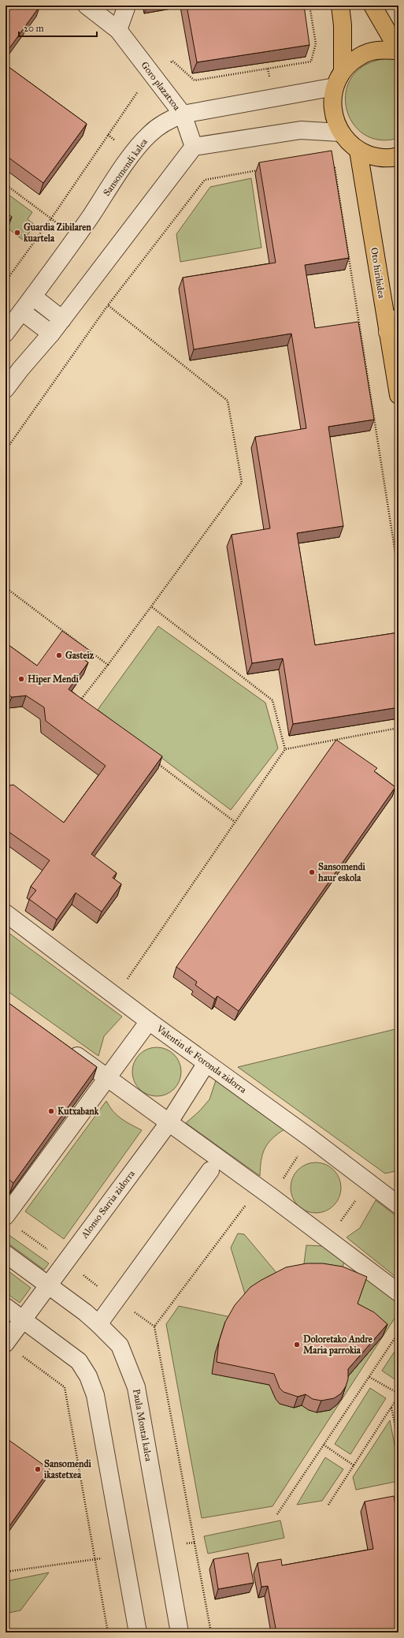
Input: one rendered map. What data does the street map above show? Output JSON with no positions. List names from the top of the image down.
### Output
{
  "streets": {
    "main road": ["Oto hiribidea"],
    "street": [
      "Goro plazatxoa",
      "Sansomendi kalea",
      "Valentin de Foronda zidorra",
      "Alonso Sarria zidorra",
      "Paula Montal kalea"
    ]
  },
  "crossings": [
    ["Goro plazatxoa", "Sansomendi kalea"],
    ["Valentin de Foronda zidorra", "Alonso Sarria zidorra"],
    ["Alonso Sarria zidorra", "Paula Montal kalea"]
  ],
  "places": [
    "Guardia Zibilaren kuartela",
    "Gasteiz",
    "Hiper Mendi",
    "Sansomendi haur eskola",
    "Kutxabank",
    "Doloretako Andre Maria parrokia",
    "Sansomendi ikastetxea"
  ],
  "scale_bar": "20 m"
}
